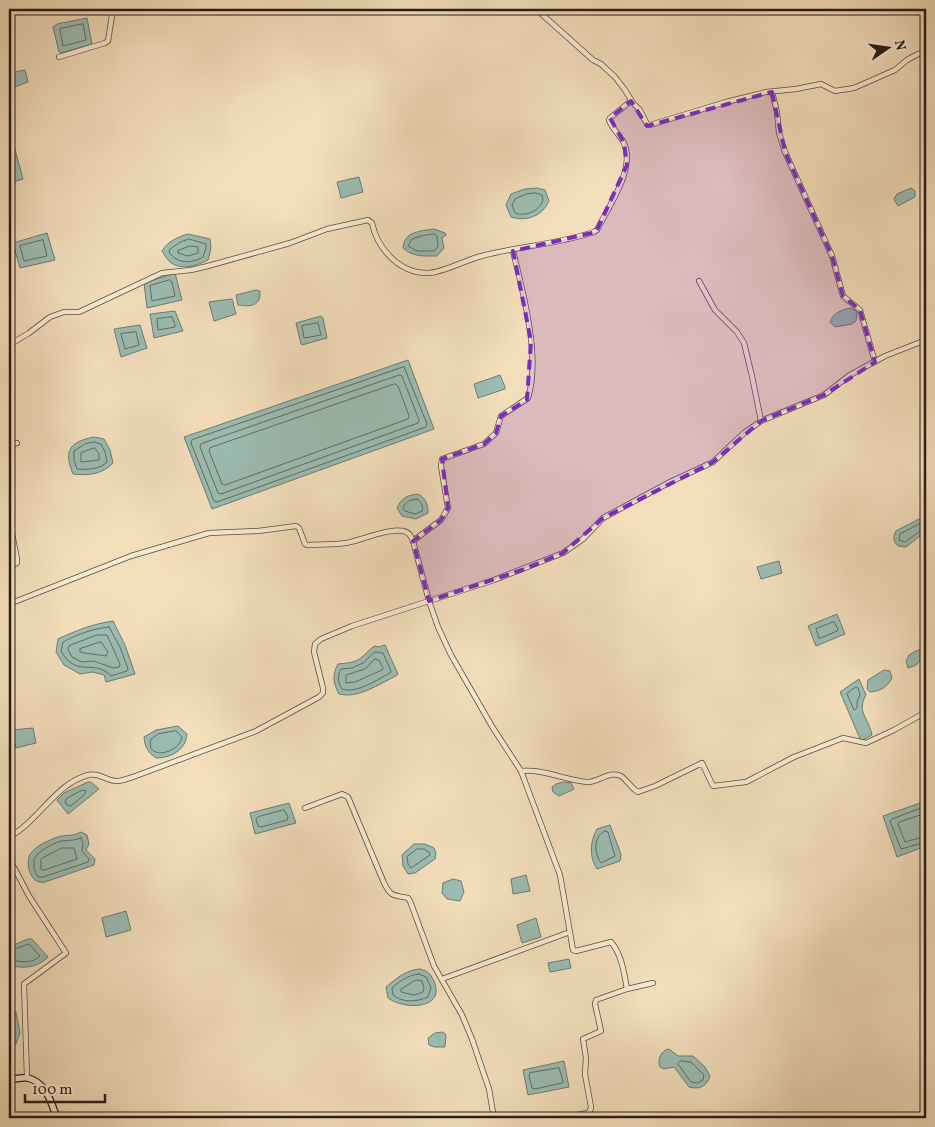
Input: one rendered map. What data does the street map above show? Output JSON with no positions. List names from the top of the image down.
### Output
{
  "scale_bar": "100 m",
  "north": "right"
}
